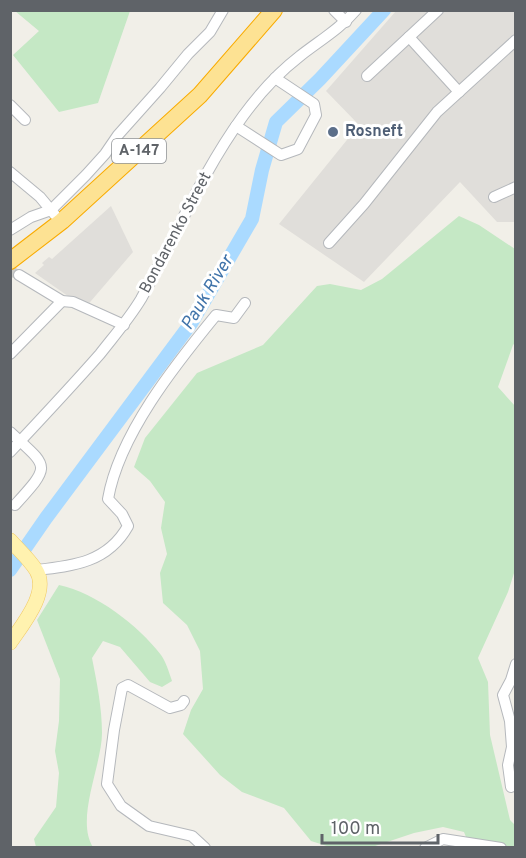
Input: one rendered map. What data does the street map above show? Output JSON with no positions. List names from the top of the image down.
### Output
{
  "streets": {
    "highway": ["А-147"],
    "street": ["Bondarenko Street"]
  },
  "water": ["Pauk River"],
  "places": ["Rosneft"],
  "scale_bar": "100 m"
}
